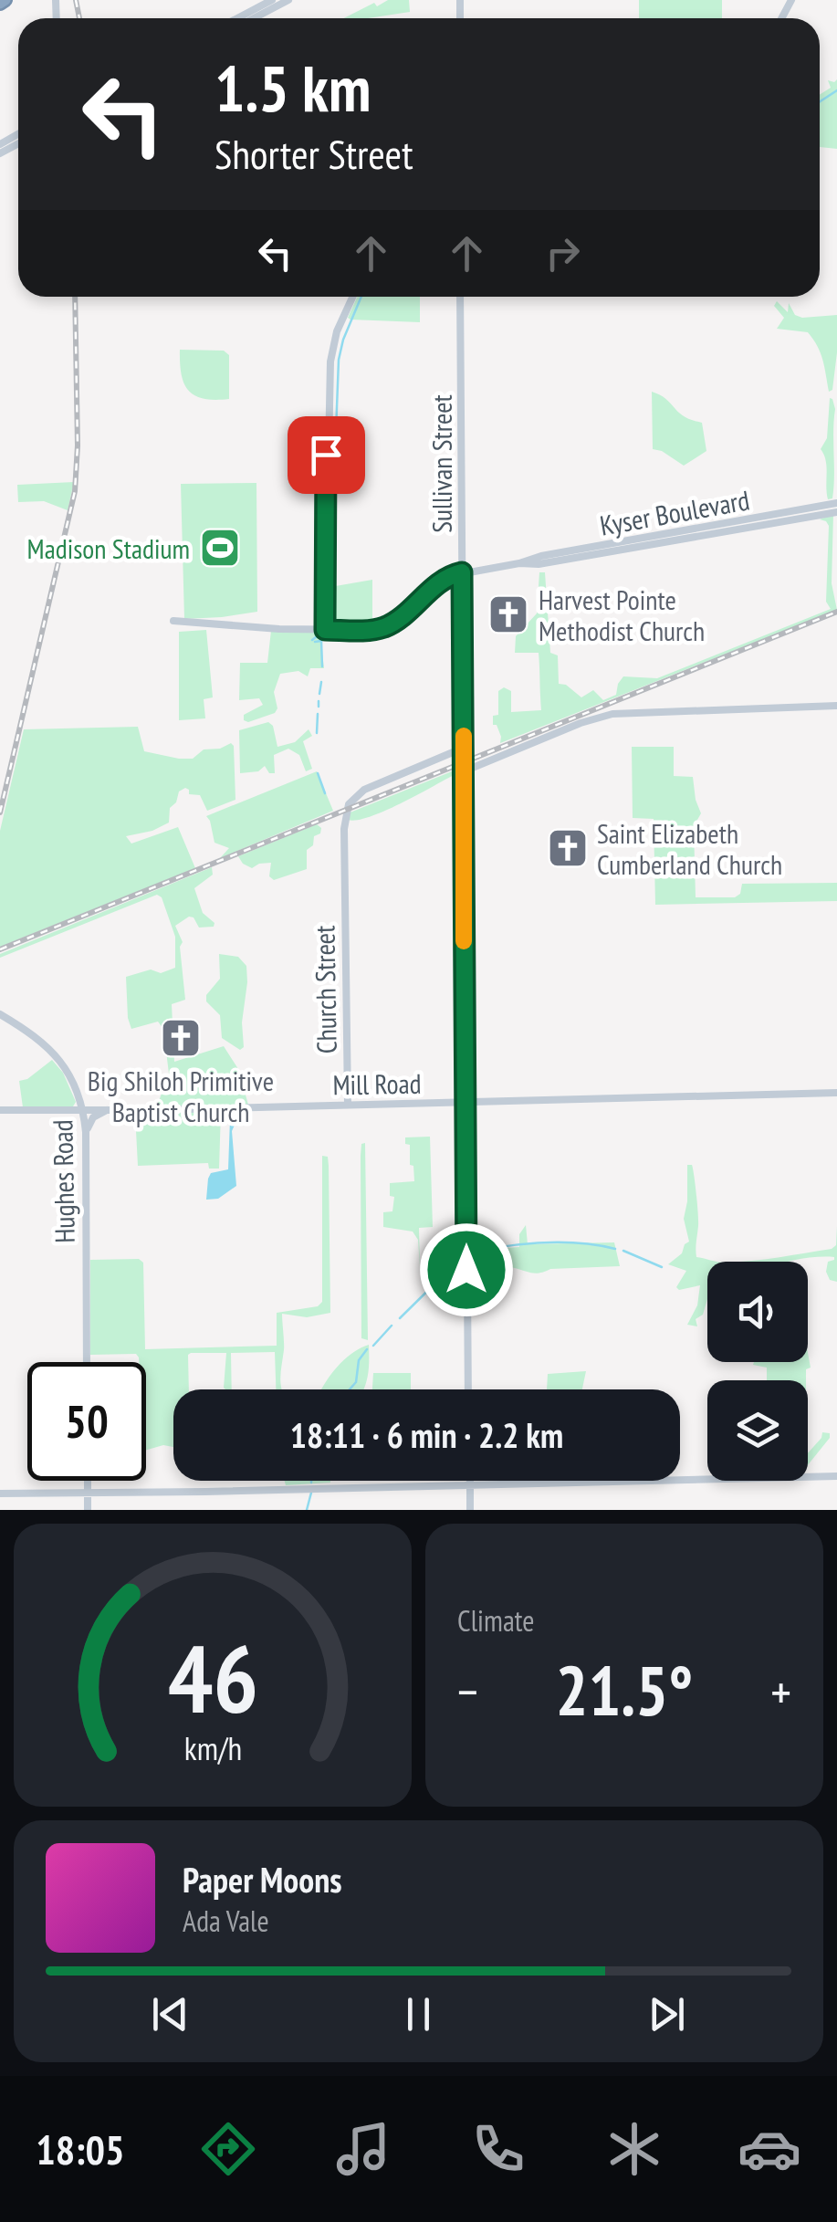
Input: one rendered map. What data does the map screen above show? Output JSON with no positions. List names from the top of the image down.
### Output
{
  "streets": {
    "street": [
      "Sullivan Street",
      "Kyser Boulevard",
      "Church Street",
      "Mill Road",
      "Hughes Road"
    ]
  },
  "crossings": [
    ["Sullivan Street", "Kyser Boulevard"],
    ["Sullivan Street", "Mill Road"],
    ["Church Street", "Mill Road"],
    ["Mill Road", "Hughes Road"]
  ],
  "places": {
    "sports": ["Madison Stadium"],
    "church": ["Harvest Pointe Methodist Church", "Saint Elizabeth Cumberland Church", "Big Shiloh Primitive Baptist Church"]
  },
  "page": {
    "turn": ["1.5 km", "Shorter Street"],
    "limit": "50",
    "trip": "18:11 · 6 min · 2.2 km",
    "tile": "Climate",
    "heat": ["−", "21.5°", "+"],
    "song": ["Paper Moons", "Ada Vale"],
    "tabs": "18:05",
    "gauge": ["46", "km/h"]
  }
}
